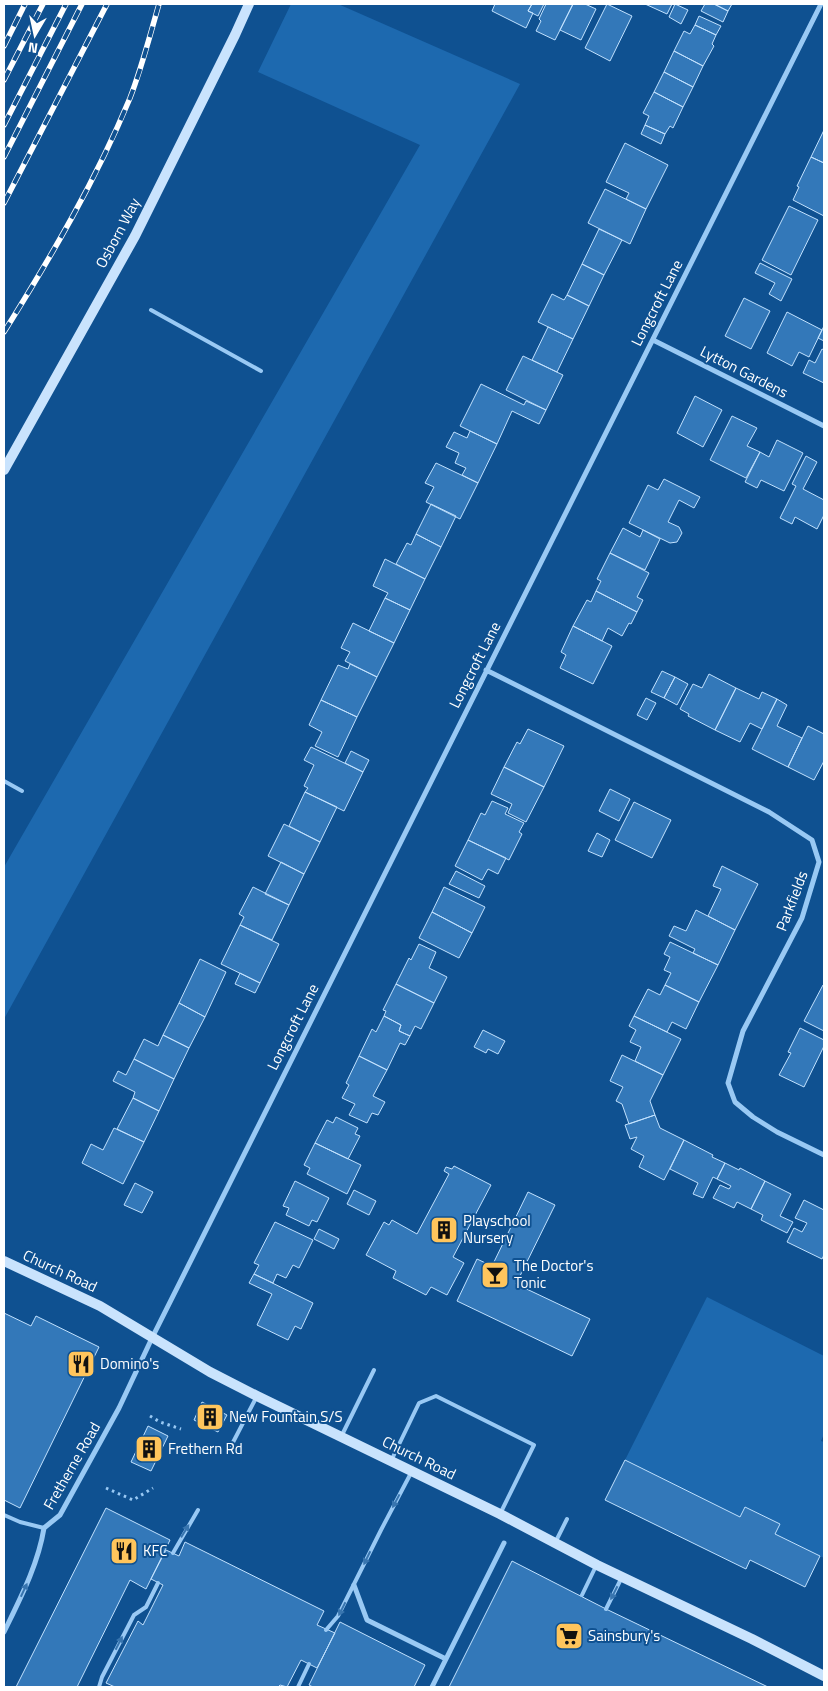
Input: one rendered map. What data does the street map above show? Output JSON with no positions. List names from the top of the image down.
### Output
{
  "streets": {
    "street": [
      "Osborn Way",
      "Longcroft Lane",
      "Lytton Gardens",
      "Parkfields",
      "Church Road",
      "Fretherne Road"
    ]
  },
  "crossings": [
    ["Longcroft Lane", "Lytton Gardens"],
    ["Longcroft Lane", "Parkfields"],
    ["Longcroft Lane", "Church Road"],
    ["Longcroft Lane", "Fretherne Road"],
    ["Church Road", "Fretherne Road"]
  ],
  "places": {
    "building": ["Playschool Nursery", "New Fountain S/S", "Frethern Rd"],
    "bar": ["The Doctor's Tonic"],
    "restaurant": ["Domino's", "KFC"],
    "supermarket": ["Sainsbury's"]
  },
  "north": "bottom"
}
